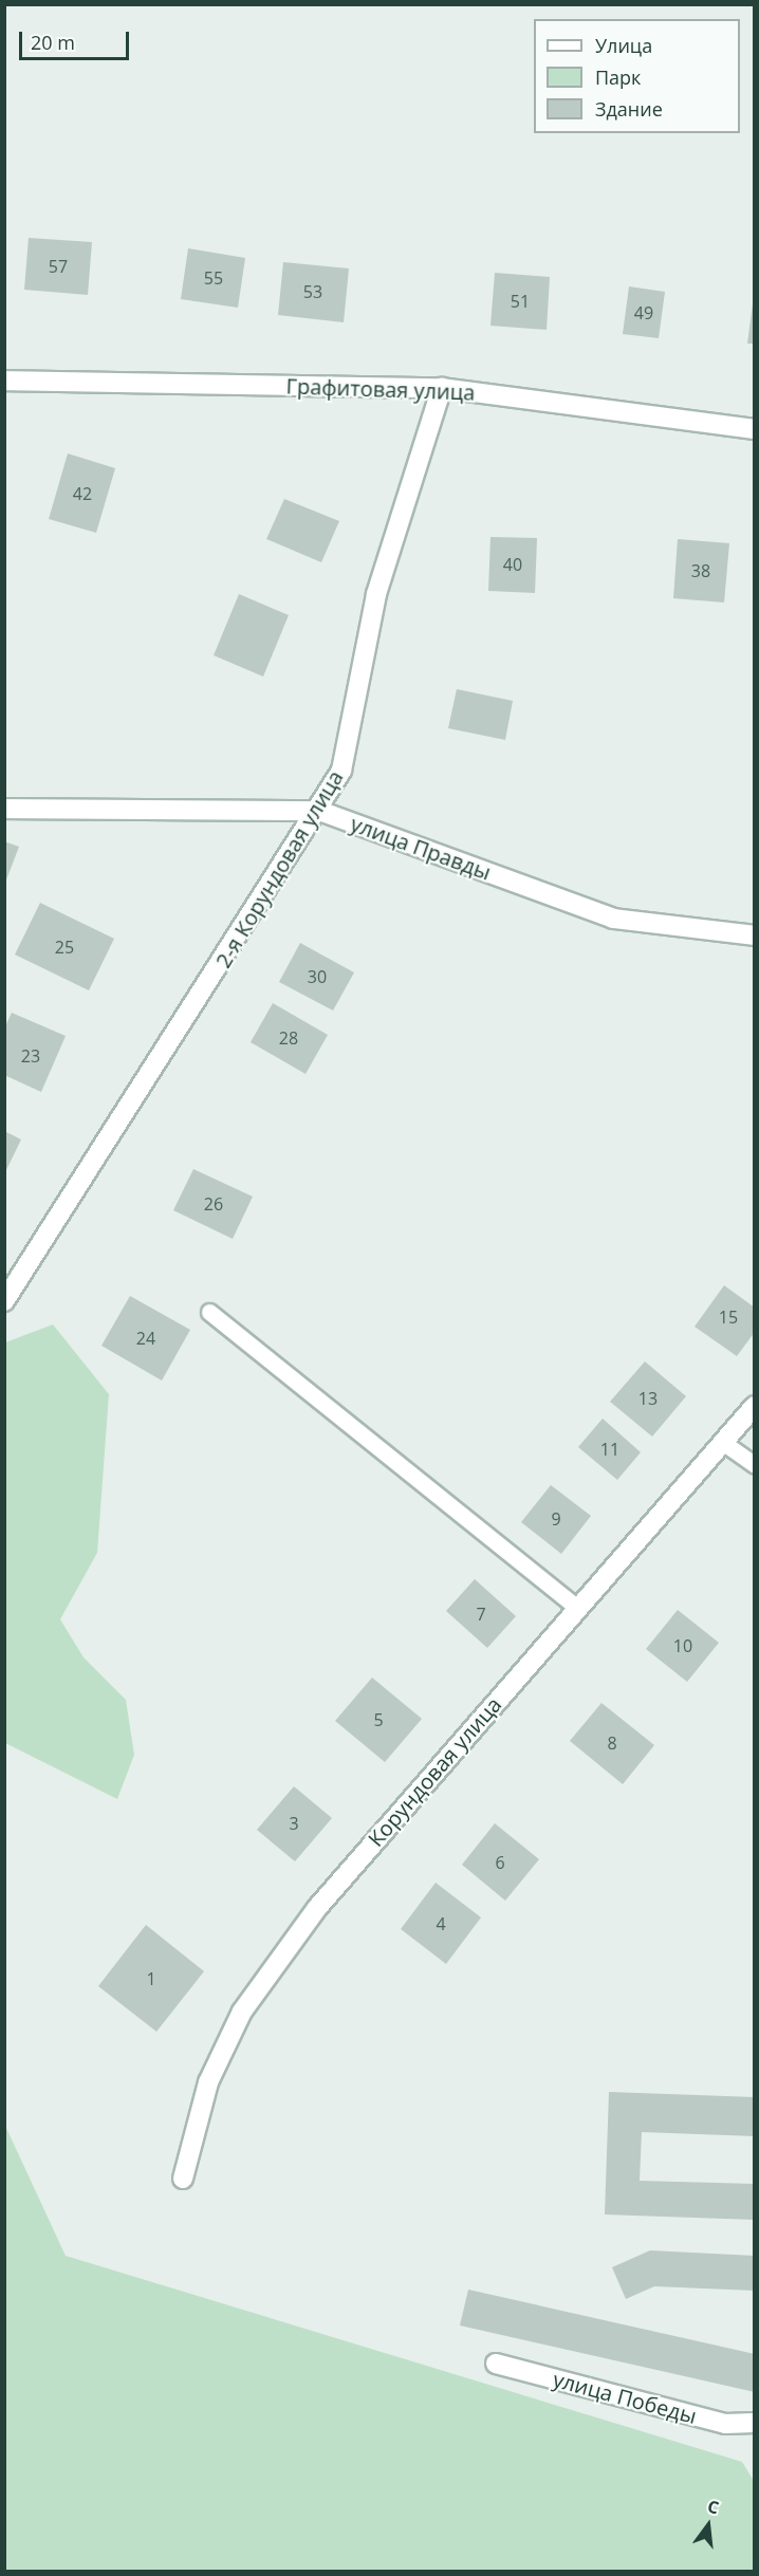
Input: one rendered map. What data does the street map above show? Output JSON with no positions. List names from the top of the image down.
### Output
{
  "streets": {
    "street": [
      "Графитовая улица",
      "улица Правды",
      "2-я Корундовая улица",
      "Корундовая улица",
      "улица Победы"
    ]
  },
  "crossings": [
    ["Графитовая улица", "2-я Корундовая улица"],
    ["улица Правды", "2-я Корундовая улица"]
  ],
  "house_numbers": [
    "57",
    "55",
    "53",
    "51",
    "49",
    "42",
    "40",
    "38",
    "25",
    "30",
    "28",
    "23",
    "26",
    "15",
    "24",
    "13",
    "11",
    "9",
    "7",
    "10",
    "5",
    "8",
    "3",
    "6",
    "4",
    "1"
  ],
  "legend": ["Улица", "Парк", "Здание"],
  "scale_bar": "20 m",
  "north": "top"
}
